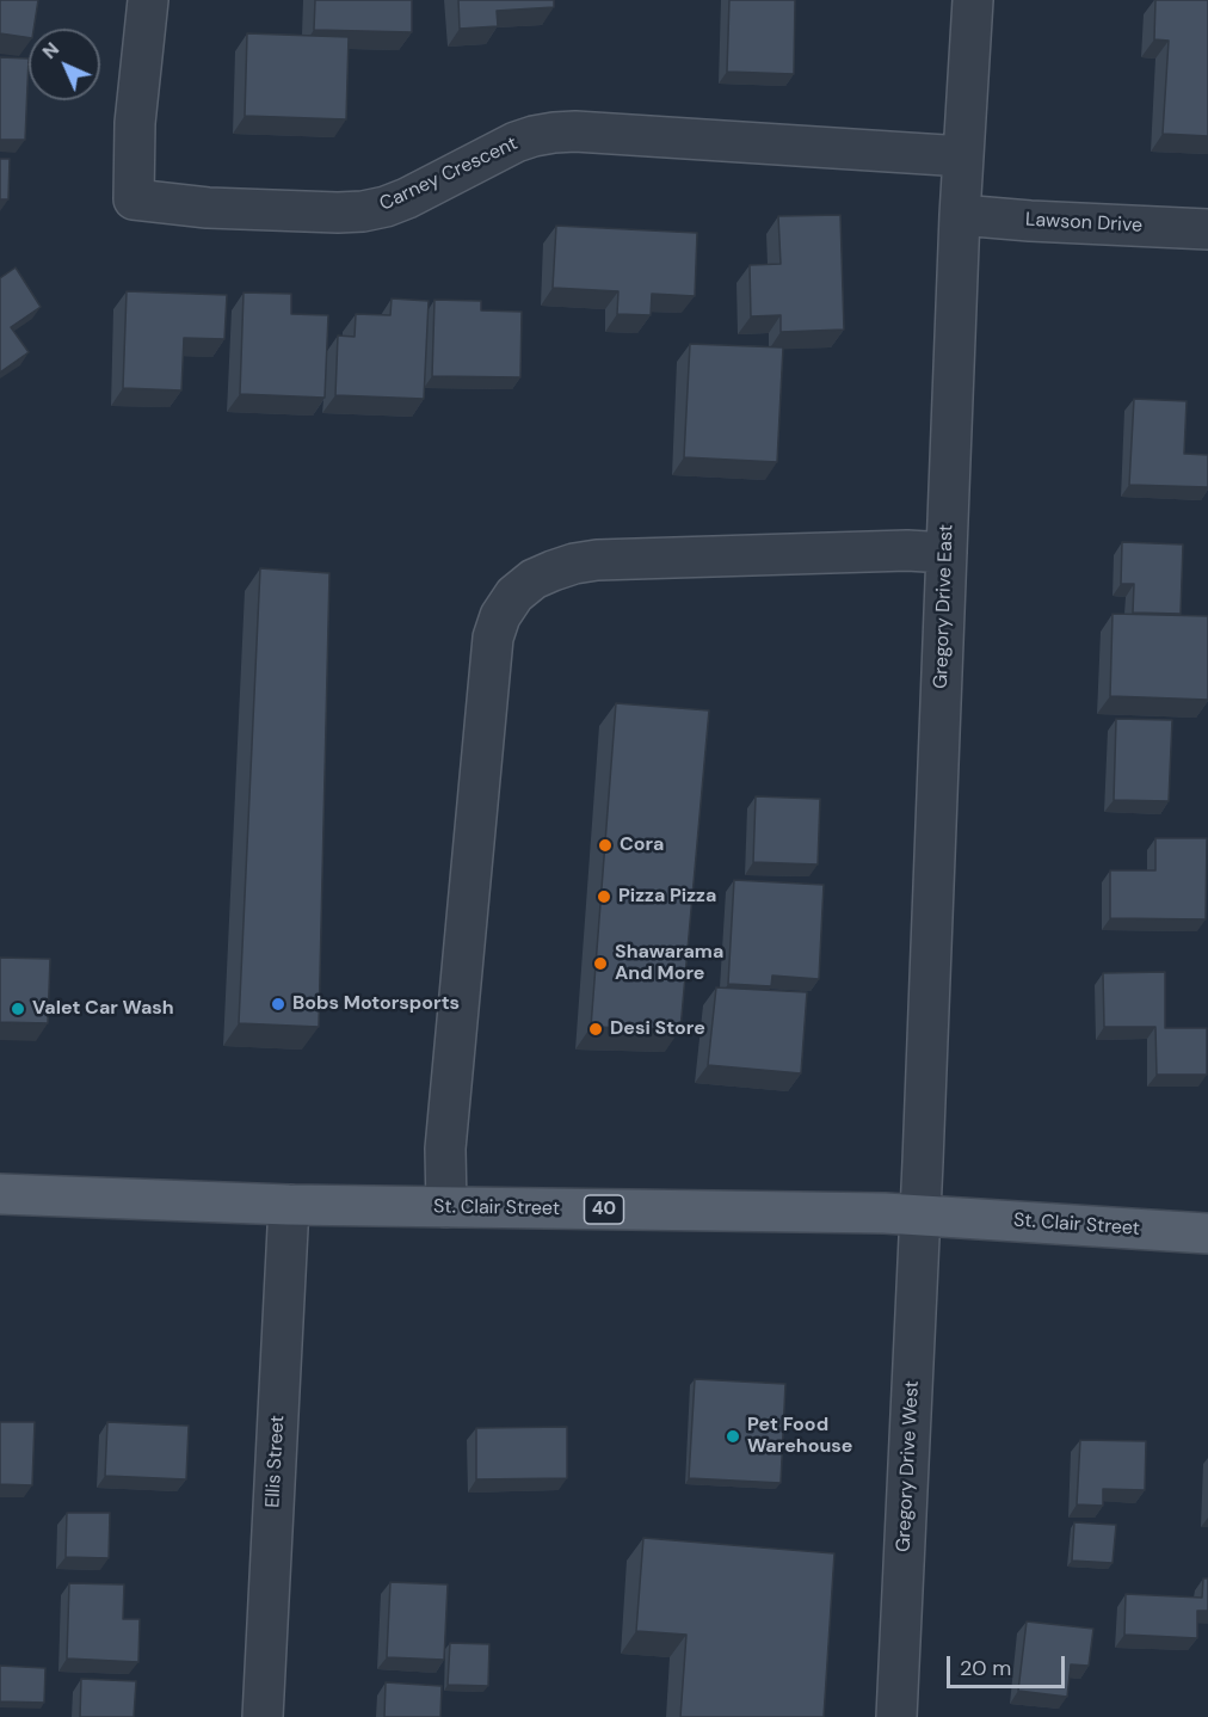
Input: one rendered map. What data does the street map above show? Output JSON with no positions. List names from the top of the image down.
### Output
{
  "streets": {
    "main road": ["St. Clair Street", "40"],
    "street": [
      "Carney Crescent",
      "Lawson Drive",
      "Gregory Drive East",
      "Ellis Street",
      "Gregory Drive West"
    ]
  },
  "crossings": [
    ["Carney Crescent", "Gregory Drive East"],
    ["Lawson Drive", "Gregory Drive East"],
    ["Gregory Drive East", "St. Clair Street"],
    ["Gregory Drive East", "Gregory Drive West"],
    ["St. Clair Street", "Ellis Street"],
    ["St. Clair Street", "Gregory Drive West"]
  ],
  "places": [
    "Cora",
    "Pizza Pizza",
    "Shawarama And More",
    "Bobs Motorsports",
    "Valet Car Wash",
    "Desi Store",
    "Pet Food Warehouse"
  ],
  "scale_bar": "20 m",
  "north": "top left"
}
